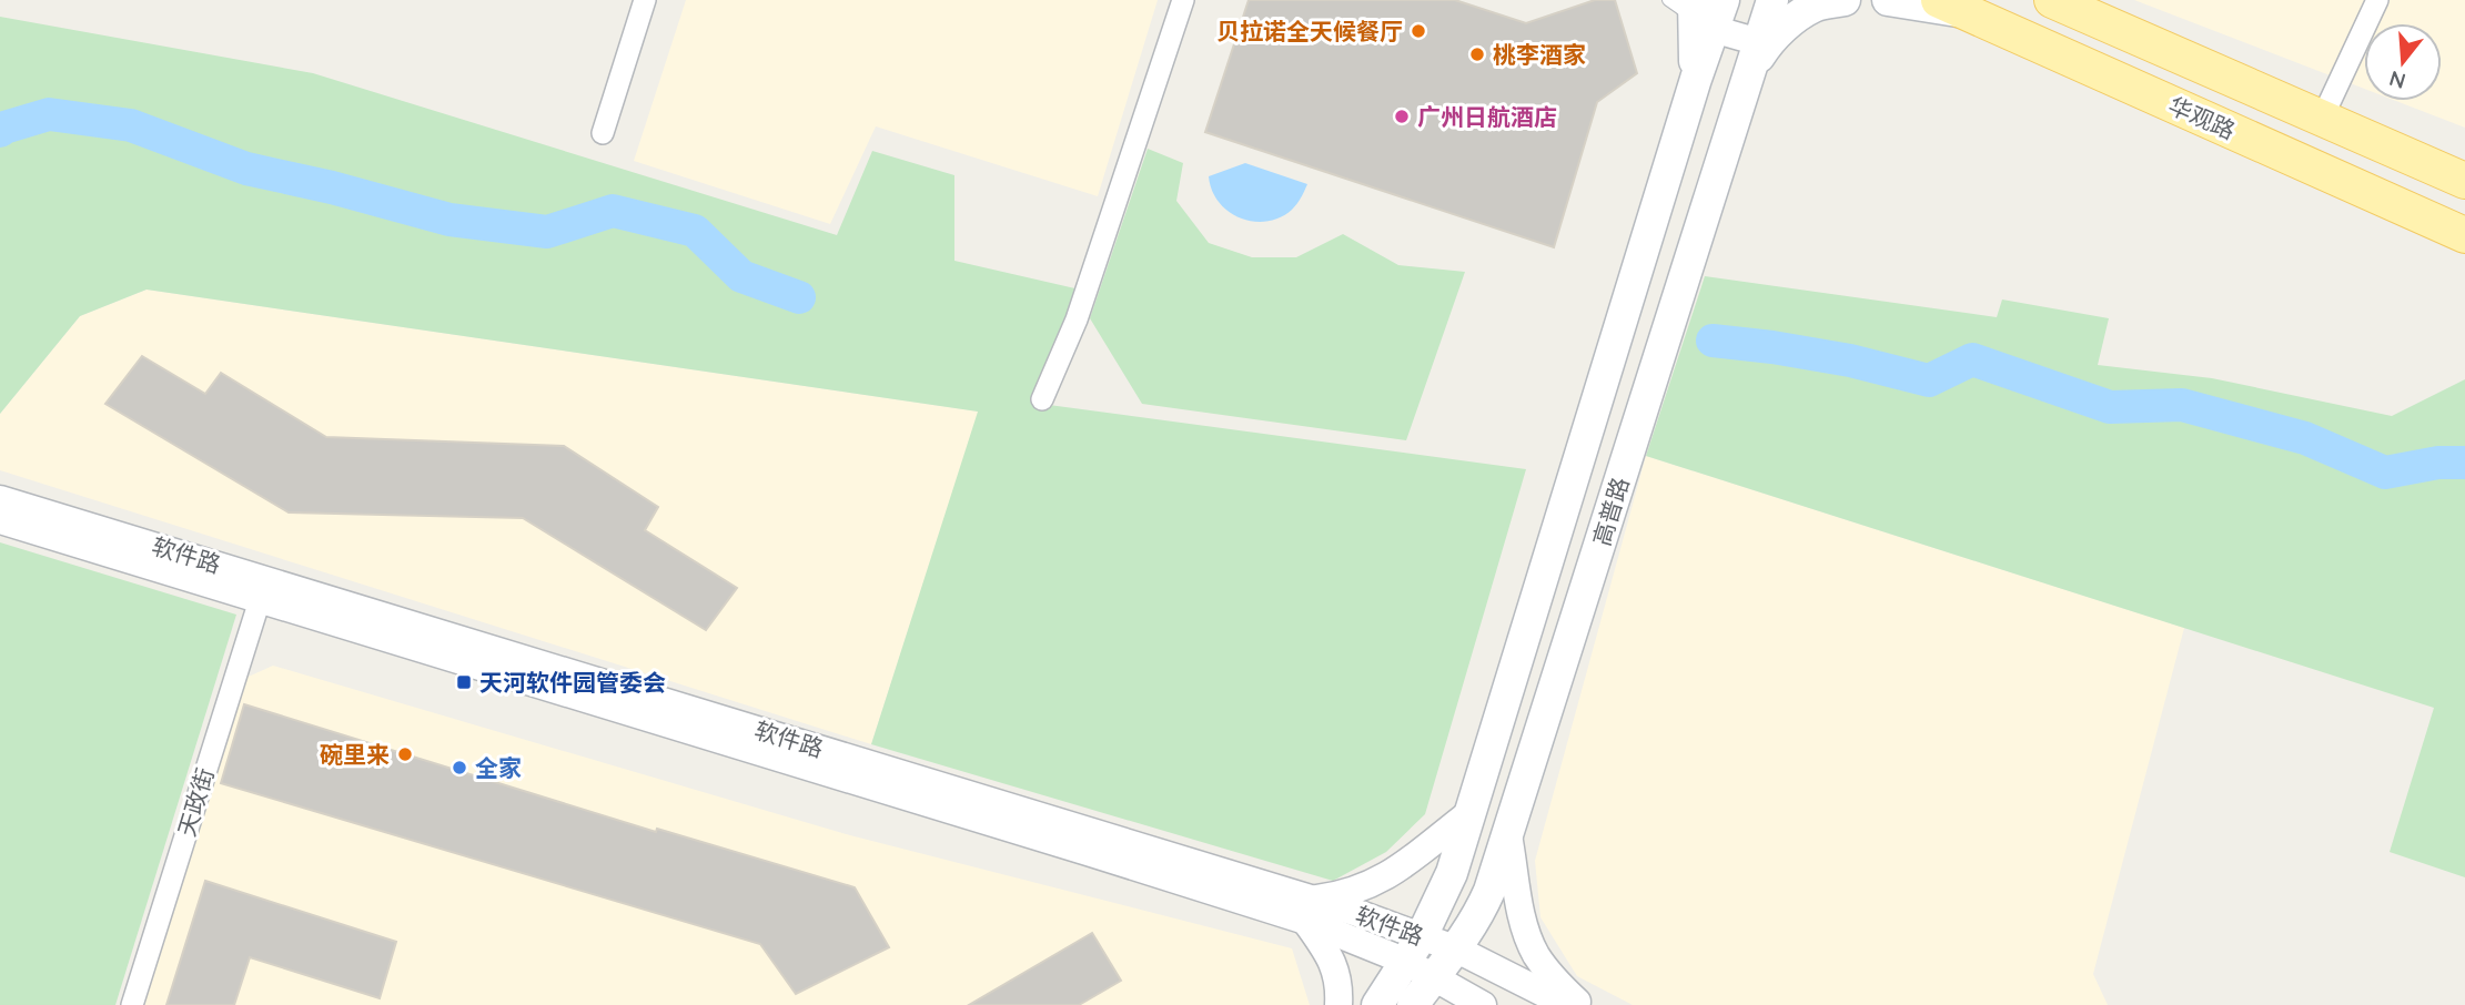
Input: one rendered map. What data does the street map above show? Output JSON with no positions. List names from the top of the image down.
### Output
{
  "streets": {
    "main road": ["华观路", "高普路"],
    "street": ["软件路", "天政街"]
  },
  "crossings": [
    ["高普路", "软件路"],
    ["软件路", "天政街"]
  ],
  "places": {
    "other": [
      "贝拉诺全天候餐厅",
      "桃李酒家",
      "广州日航酒店",
      "碗里来",
      "全家"
    ],
    "transit": ["天河软件园管委会"]
  },
  "north": "bottom"
}
